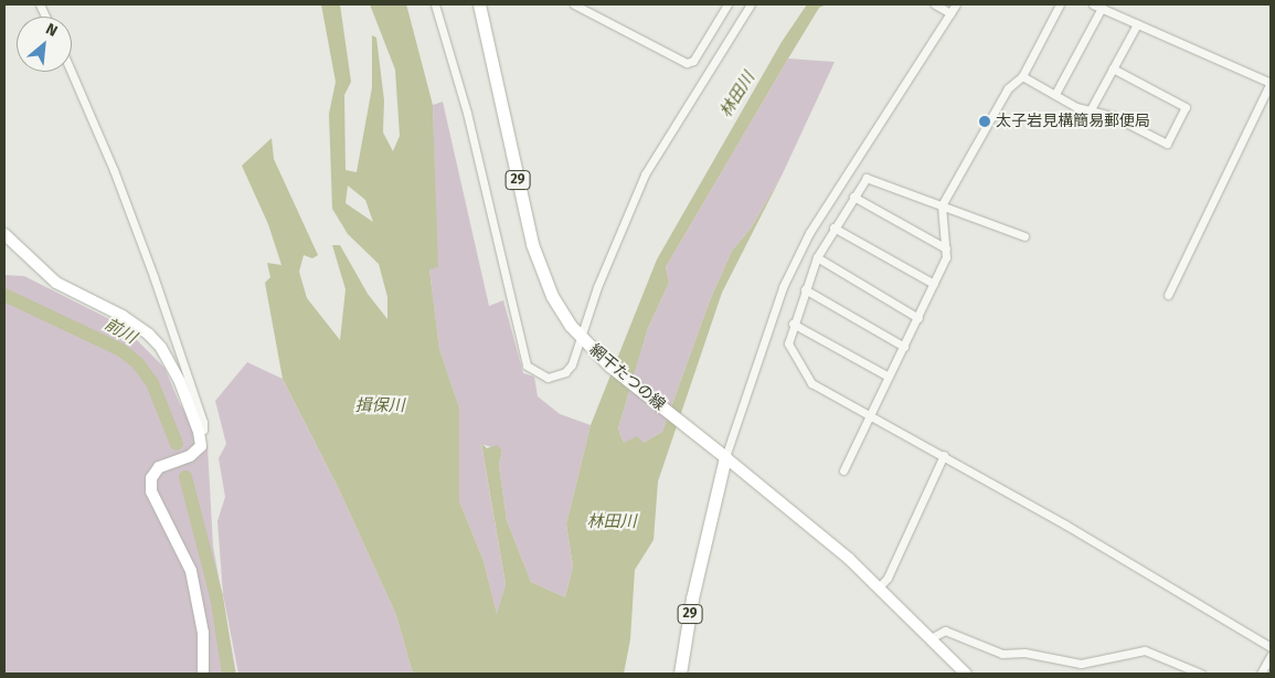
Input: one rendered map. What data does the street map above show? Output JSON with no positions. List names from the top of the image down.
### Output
{
  "streets": {
    "main road": ["29", "網干たつの線"]
  },
  "crossings": [
    ["29", "網干たつの線"]
  ],
  "water": ["林田川", "前川", "揖保川"],
  "places": ["太子岩見構簡易郵便局"],
  "north": "top right"
}
